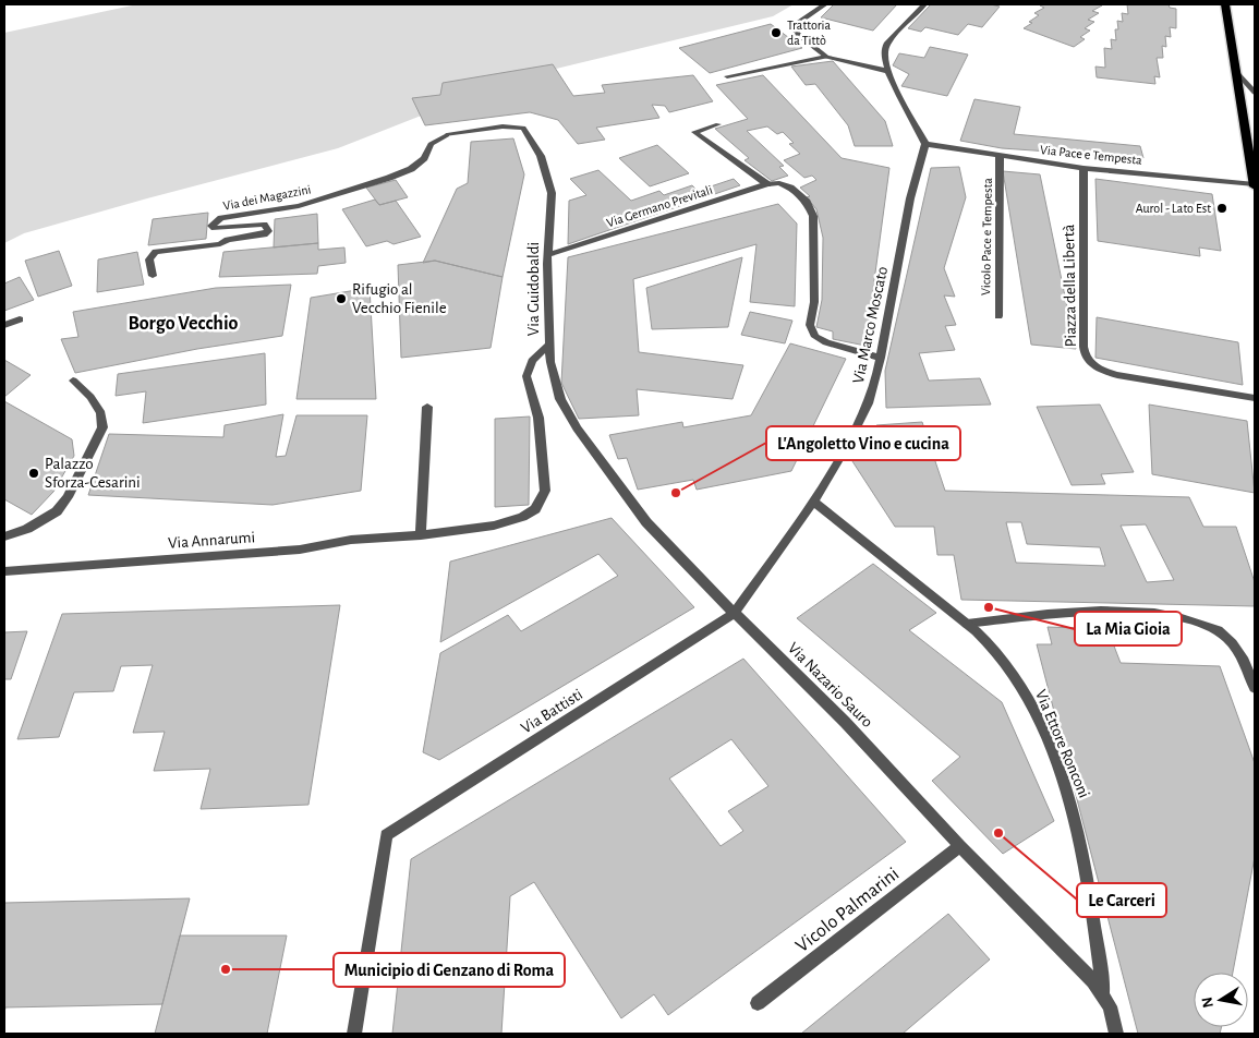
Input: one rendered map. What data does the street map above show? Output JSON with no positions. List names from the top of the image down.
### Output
{
  "streets": {
    "street": [
      "Via Pace e Tempesta",
      "Via dei Magazzini",
      "Via Germano Previtali",
      "Vicolo Pace e Tempesta",
      "Piazza della Libertà",
      "Via Guidobaldi",
      "Via Marco Moscato",
      "Via Annarumi",
      "Via Nazario Sauro",
      "Via Battisti",
      "Via Ettore Ronconi",
      "Vicolo Palmarini"
    ]
  },
  "crossings": [
    ["Via Pace e Tempesta", "Vicolo Pace e Tempesta"],
    ["Via Pace e Tempesta", "Piazza della Libertà"],
    ["Via Pace e Tempesta", "Via Marco Moscato"],
    ["Via dei Magazzini", "Via Guidobaldi"],
    ["Via Germano Previtali", "Via Guidobaldi"],
    ["Via Germano Previtali", "Via Marco Moscato"],
    ["Via Guidobaldi", "Via Annarumi"],
    ["Via Guidobaldi", "Via Nazario Sauro"],
    ["Via Marco Moscato", "Via Nazario Sauro"],
    ["Via Marco Moscato", "Via Battisti"],
    ["Via Marco Moscato", "Via Ettore Ronconi"],
    ["Via Nazario Sauro", "Via Battisti"],
    ["Via Nazario Sauro", "Via Ettore Ronconi"],
    ["Via Nazario Sauro", "Vicolo Palmarini"]
  ],
  "districts": ["Borgo Vecchio"],
  "places": [
    "Trattoria da Tittò",
    "Aurol - Lato Est",
    "Rifugio al Vecchio Fienile",
    "Palazzo Sforza-Cesarini",
    "L'Angoletto Vino e cucina",
    "La Mia Gioia",
    "Le Carceri",
    "Municipio di Genzano di Roma"
  ],
  "north": "left"
}
